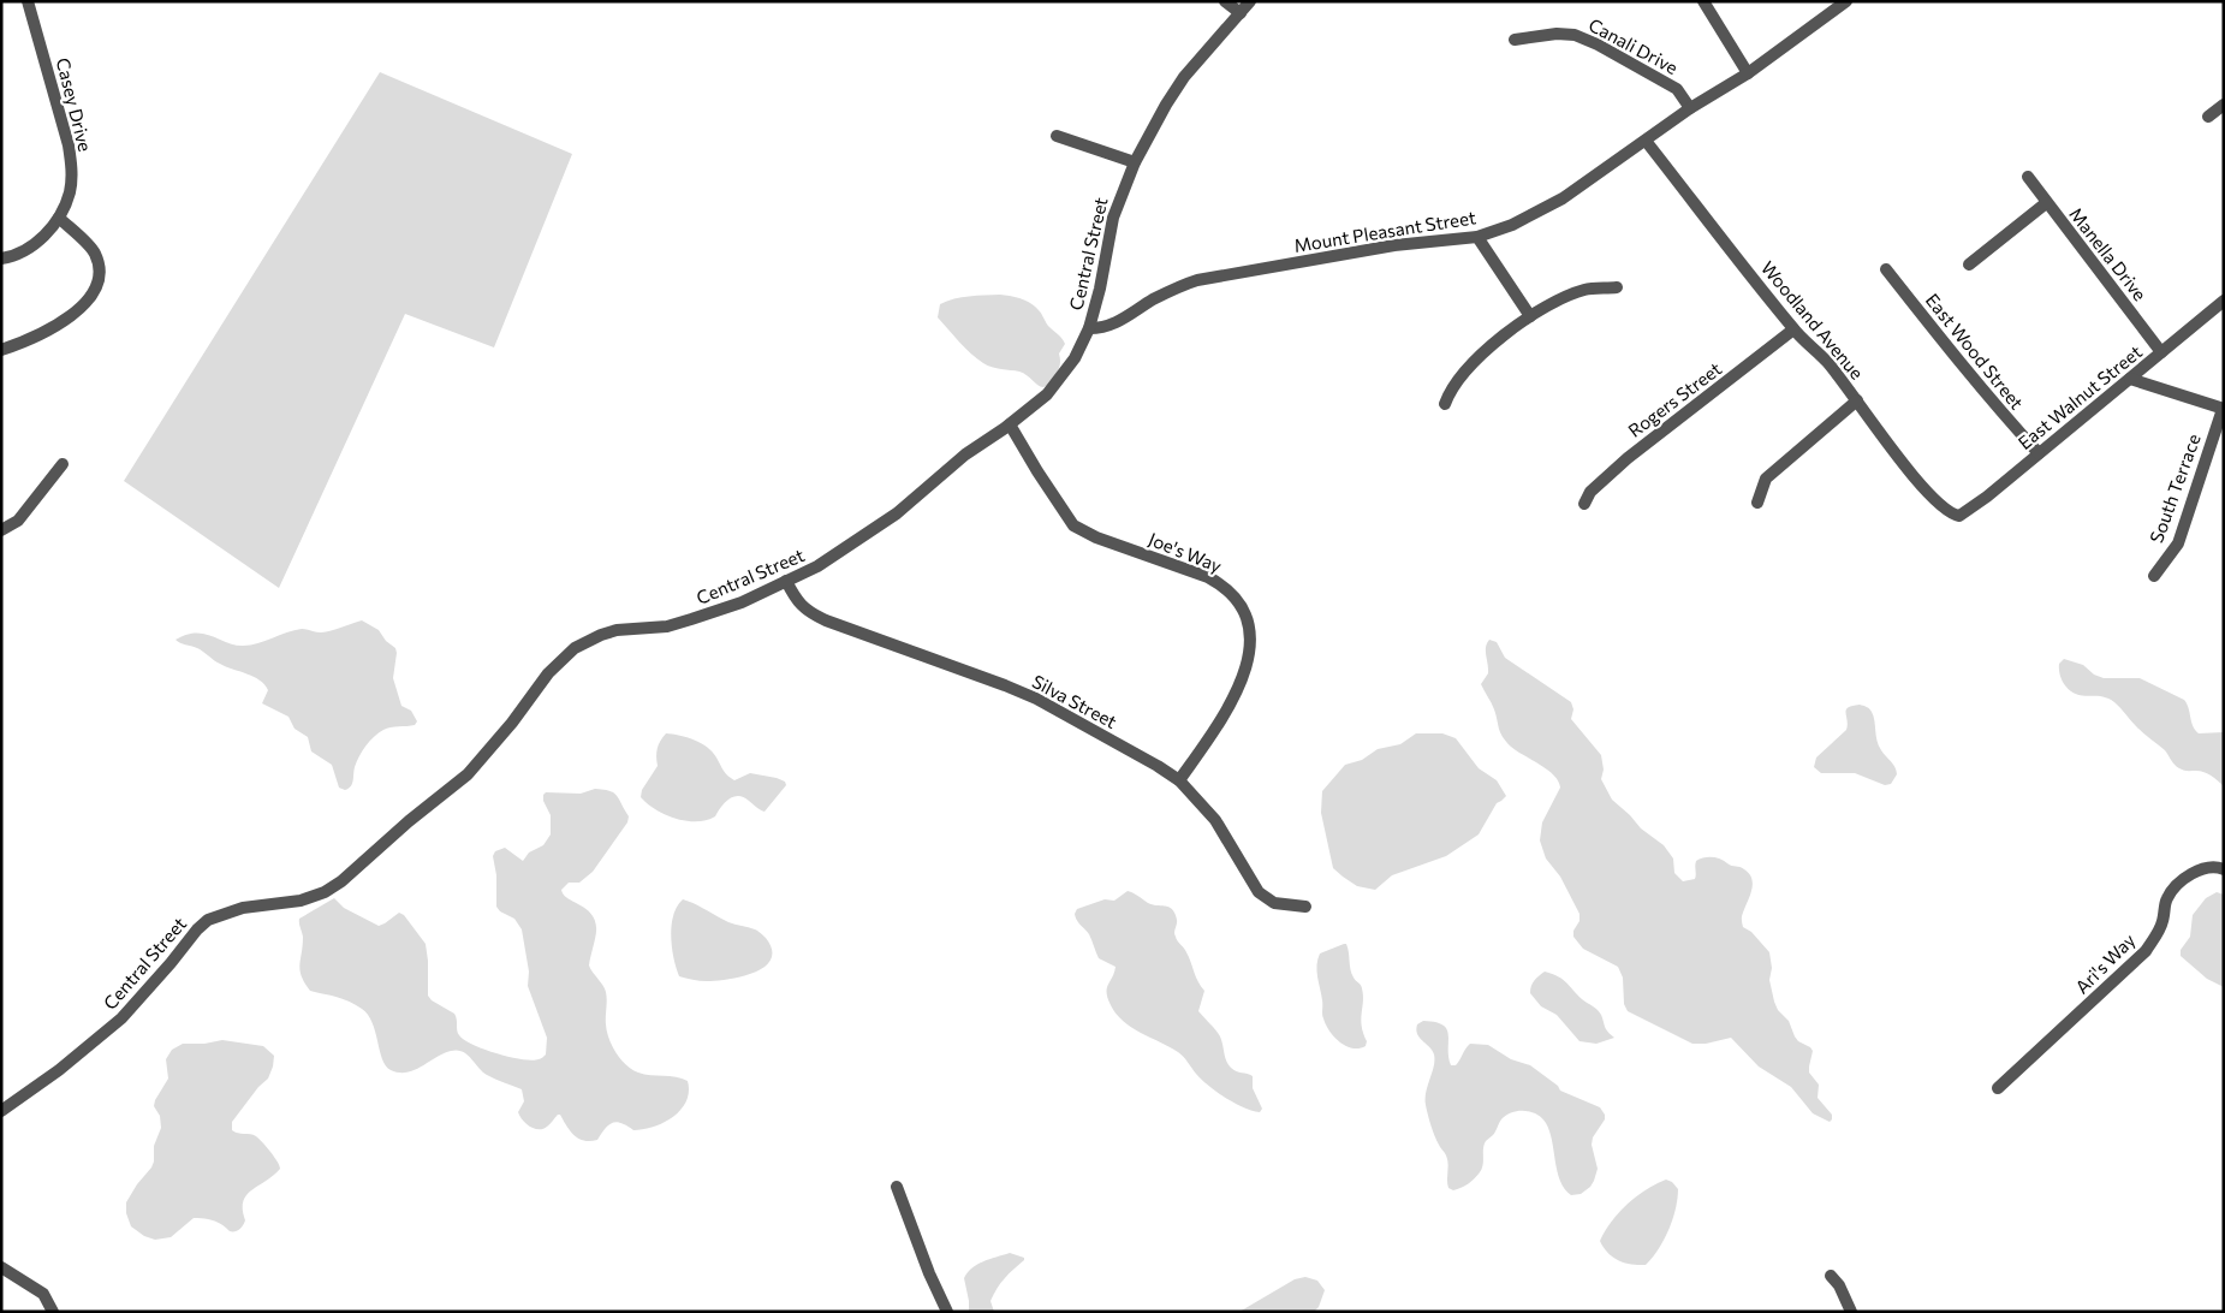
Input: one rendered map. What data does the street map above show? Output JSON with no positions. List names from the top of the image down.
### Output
{
  "streets": {
    "street": [
      "Canali Drive",
      "Casey Drive",
      "Mount Pleasant Street",
      "Central Street",
      "Manella Drive",
      "Woodland Avenue",
      "East Wood Street",
      "East Walnut Street",
      "Rogers Street",
      "South Terrace",
      "Joe's Way",
      "Silva Street",
      "Ari's Way"
    ]
  },
  "crossings": [
    ["Canali Drive", "Mount Pleasant Street"],
    ["Mount Pleasant Street", "Central Street"],
    ["Mount Pleasant Street", "Woodland Avenue"],
    ["Central Street", "Joe's Way"],
    ["Central Street", "Silva Street"],
    ["Manella Drive", "East Walnut Street"],
    ["Woodland Avenue", "East Walnut Street"],
    ["Woodland Avenue", "Rogers Street"],
    ["East Wood Street", "East Walnut Street"],
    ["Joe's Way", "Silva Street"]
  ]
}
